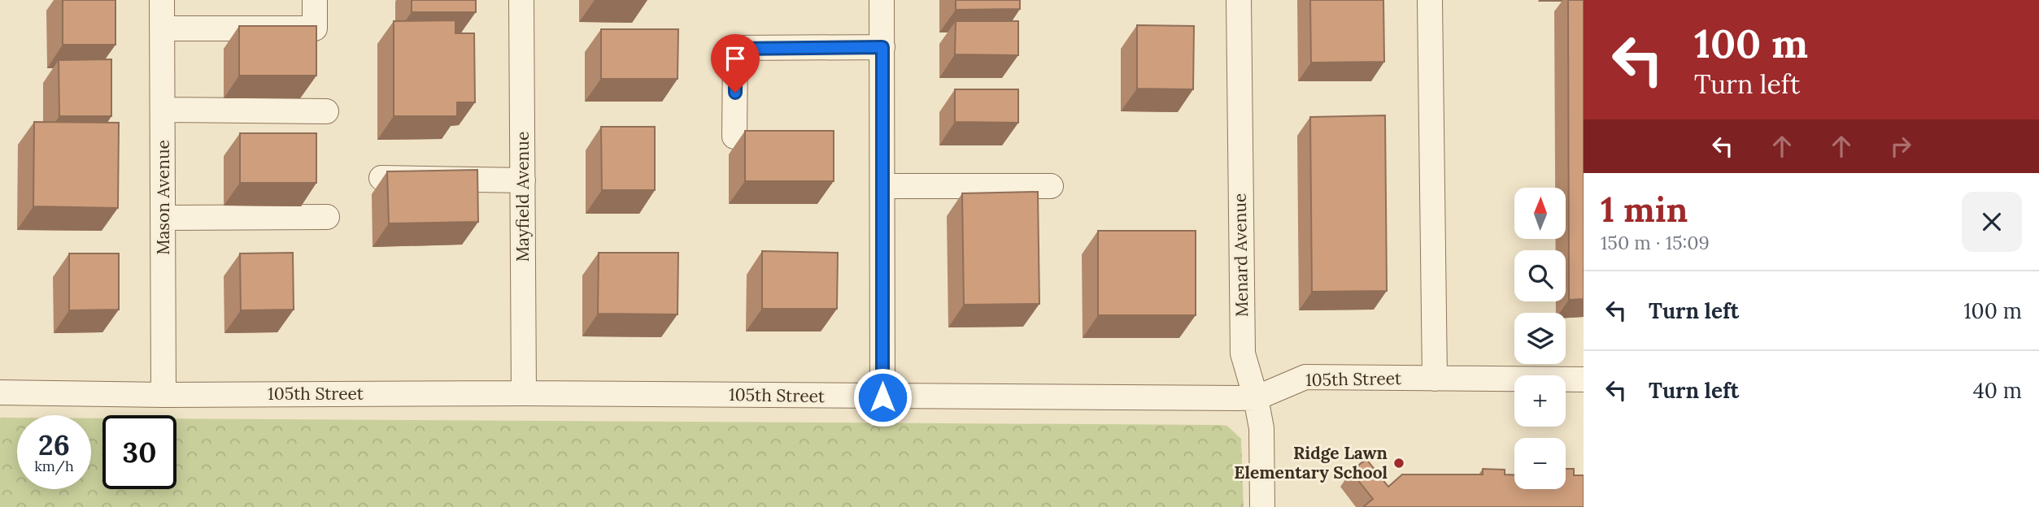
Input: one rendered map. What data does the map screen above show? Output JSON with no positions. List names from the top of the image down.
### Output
{
  "streets": {
    "street": [
      "Mayfield Avenue",
      "Mason Avenue",
      "Menard Avenue",
      "105th Street"
    ]
  },
  "crossings": [
    ["Mayfield Avenue", "105th Street"],
    ["Mason Avenue", "105th Street"],
    ["Menard Avenue", "105th Street"]
  ],
  "places": ["Ridge Lawn Elementary School"],
  "north": "top",
  "page": {
    "turn": ["100 m", "Turn left"],
    "heading": ["1 min", "150 m · 15:09"],
    "map_buttons": ["+", "−"],
    "list": [
      {
        "name": "Turn left",
        "value": "100 m"
      },
      {
        "name": "Turn left",
        "value": "40 m"
      }
    ],
    "speed": "26 km/h",
    "limit": "30"
  }
}
